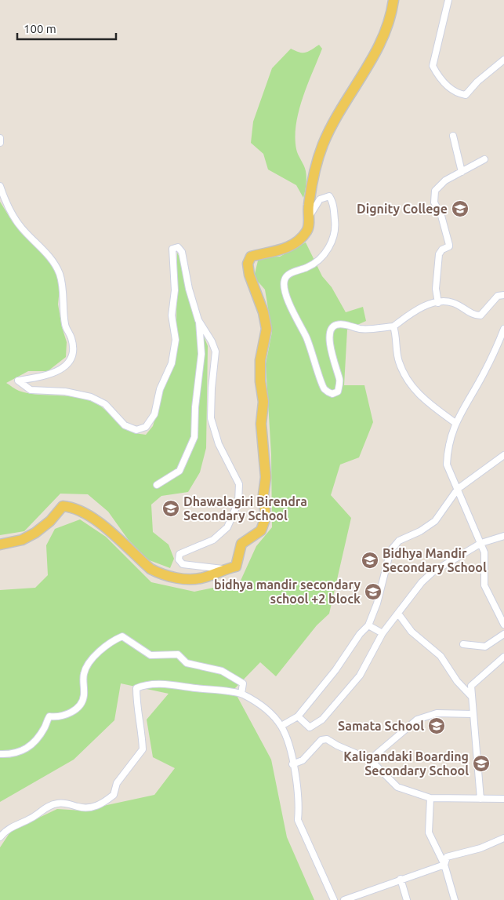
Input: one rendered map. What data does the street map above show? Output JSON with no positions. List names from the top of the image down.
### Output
{
  "places": {
    "school or university": [
      "Dignity College",
      "Dhawalagiri Birendra Secondary School",
      "Bidhya Mandir Secondary School",
      "bidhya mandir secondary school +2 block",
      "Samata School",
      "Kaligandaki Boarding Secondary School"
    ]
  },
  "scale_bar": "100 m"
}
